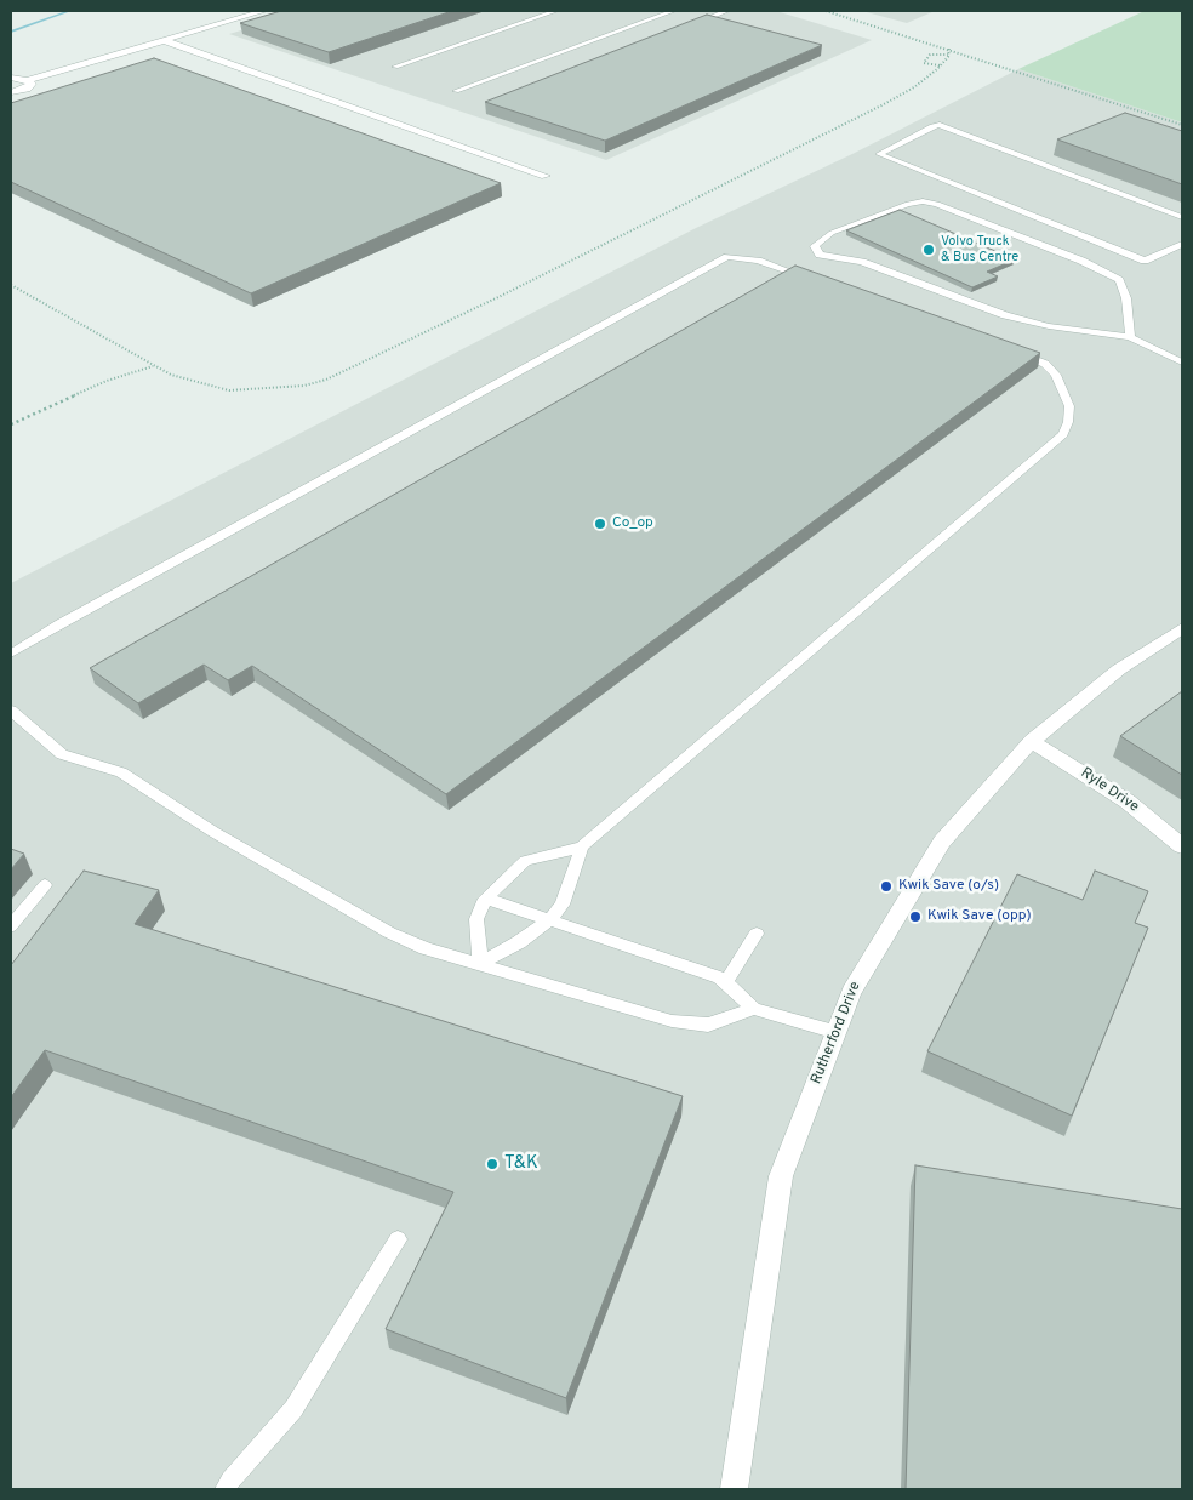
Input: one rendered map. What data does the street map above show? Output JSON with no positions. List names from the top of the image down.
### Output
{
  "streets": {
    "street": ["Ryle Drive", "Rutherford Drive"]
  },
  "crossings": [
    ["Ryle Drive", "Rutherford Drive"]
  ],
  "places": [
    "Volvo Truck & Bus Centre",
    "Co_op",
    "Kwik Save (o/s)",
    "Kwik Save (opp)",
    "T&K"
  ]
}
